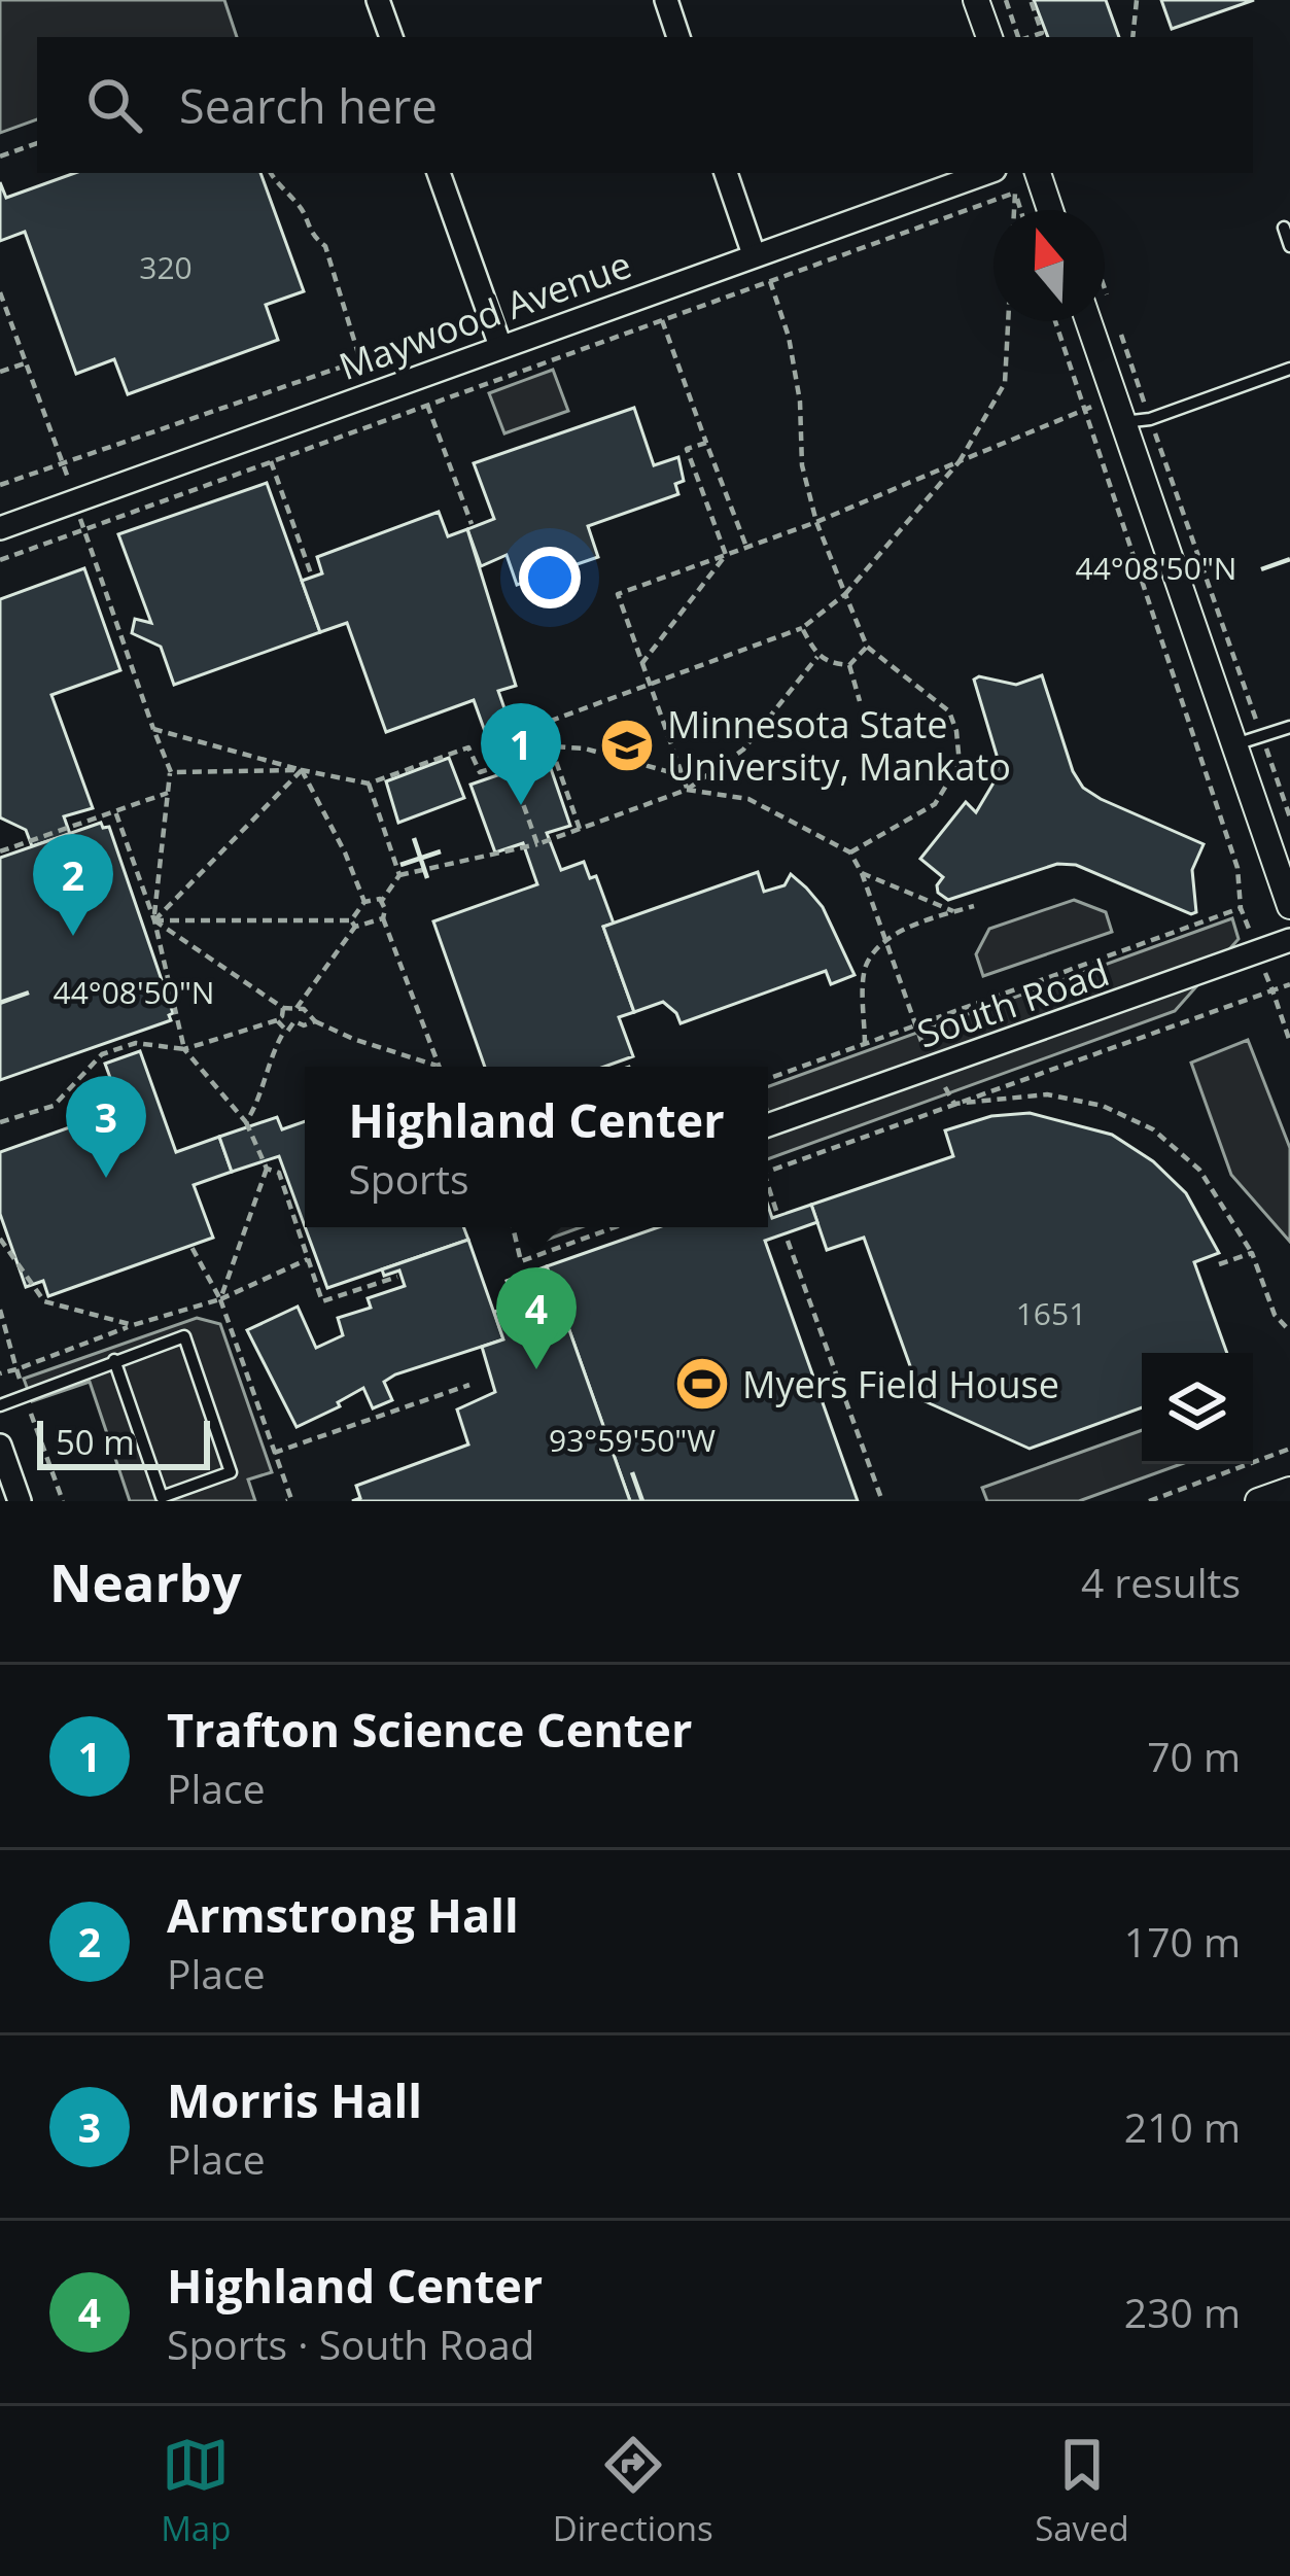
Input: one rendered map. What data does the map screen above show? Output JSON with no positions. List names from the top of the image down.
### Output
{
  "streets": {
    "street": ["Maywood Avenue", "South Road"]
  },
  "places": {
    "school or university": ["Minnesota State University, Mankato"],
    "sports": ["Myers Field House"]
  },
  "house_numbers": ["320", "1651"],
  "scale_bar": "50 m",
  "north": "top",
  "page": {
    "search": "Search here",
    "pins": [
      "1",
      "2",
      "3",
      "4"
    ],
    "popup": ["Highland Center", "Sports"],
    "scale": "50 m",
    "heading": ["Nearby", "4 results"],
    "list": [
      {
        "mark": "1",
        "name": "Trafton Science Center",
        "note": "Place",
        "value": "70 m"
      },
      {
        "mark": "2",
        "name": "Armstrong Hall",
        "note": "Place",
        "value": "170 m"
      },
      {
        "mark": "3",
        "name": "Morris Hall",
        "note": "Place",
        "value": "210 m"
      },
      {
        "mark": "4",
        "name": "Highland Center",
        "note": "Sports · South Road",
        "value": "230 m"
      }
    ],
    "nav": ["Map", "Directions", "Saved"]
  },
  "coordinates": ["44°08'50\"N", "93°59'50\"W"]
}
